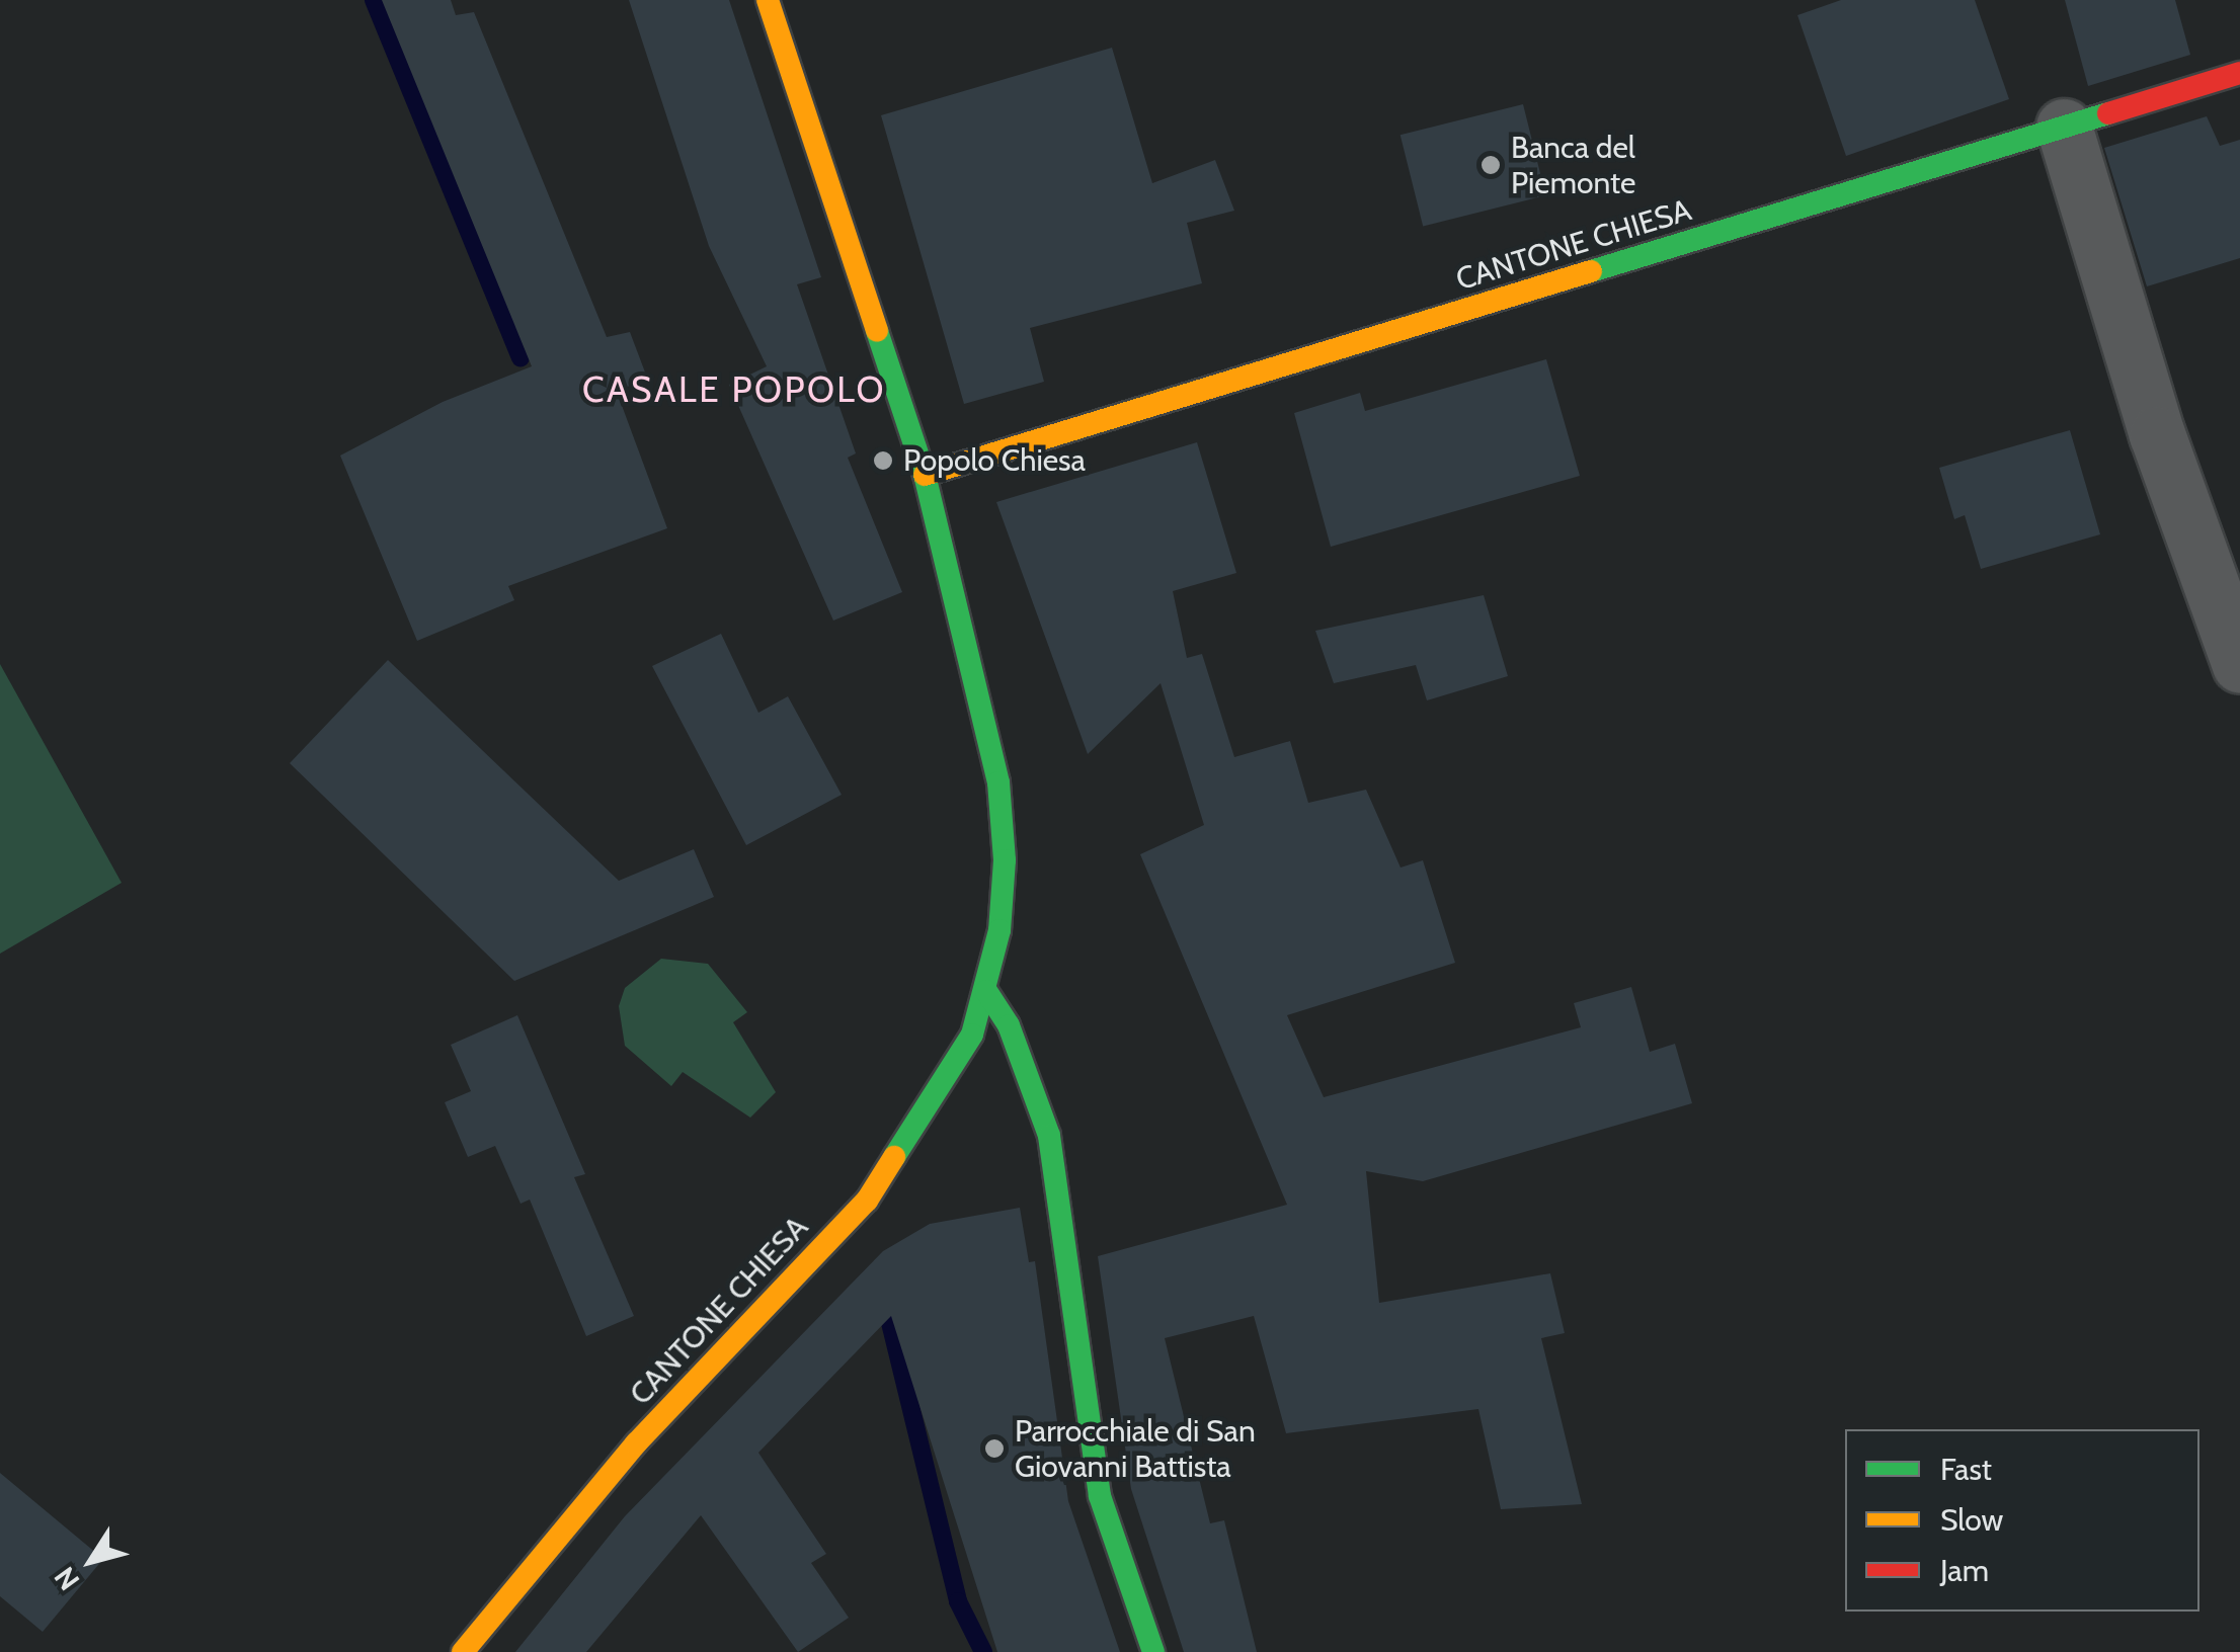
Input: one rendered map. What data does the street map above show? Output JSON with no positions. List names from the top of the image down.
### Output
{
  "streets": {
    "street": ["CANTONE CHIESA"]
  },
  "districts": ["CASALE POPOLO"],
  "places": ["Banca del Piemonte", "Popolo Chiesa", "Parrocchiale di San Giovanni Battista"],
  "legend": ["Fast", "Slow", "Jam"],
  "north": "bottom left"
}
